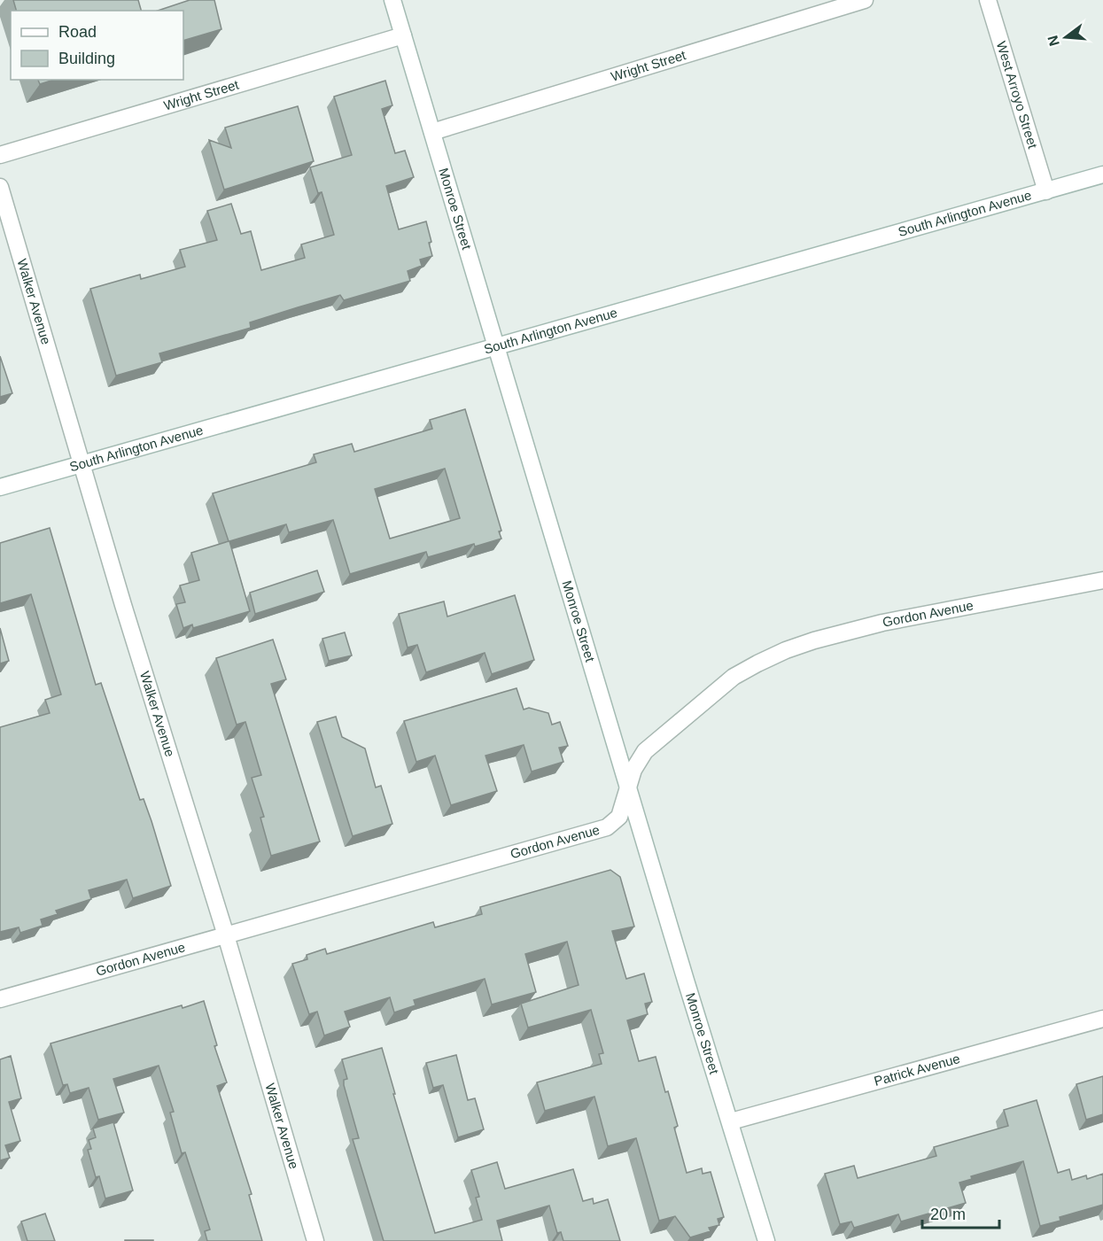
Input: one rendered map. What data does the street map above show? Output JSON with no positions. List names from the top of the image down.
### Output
{
  "streets": {
    "street": [
      "Wright Street",
      "West Arroyo Street",
      "Monroe Street",
      "South Arlington Avenue",
      "Walker Avenue",
      "Gordon Avenue",
      "Patrick Avenue"
    ]
  },
  "crossings": [
    ["Wright Street", "Monroe Street"],
    ["West Arroyo Street", "South Arlington Avenue"],
    ["Monroe Street", "South Arlington Avenue"],
    ["Monroe Street", "Gordon Avenue"],
    ["Monroe Street", "Patrick Avenue"],
    ["South Arlington Avenue", "Walker Avenue"],
    ["Walker Avenue", "Gordon Avenue"]
  ],
  "legend": ["Road", "Building"],
  "scale_bar": "20 m",
  "north": "left"
}
